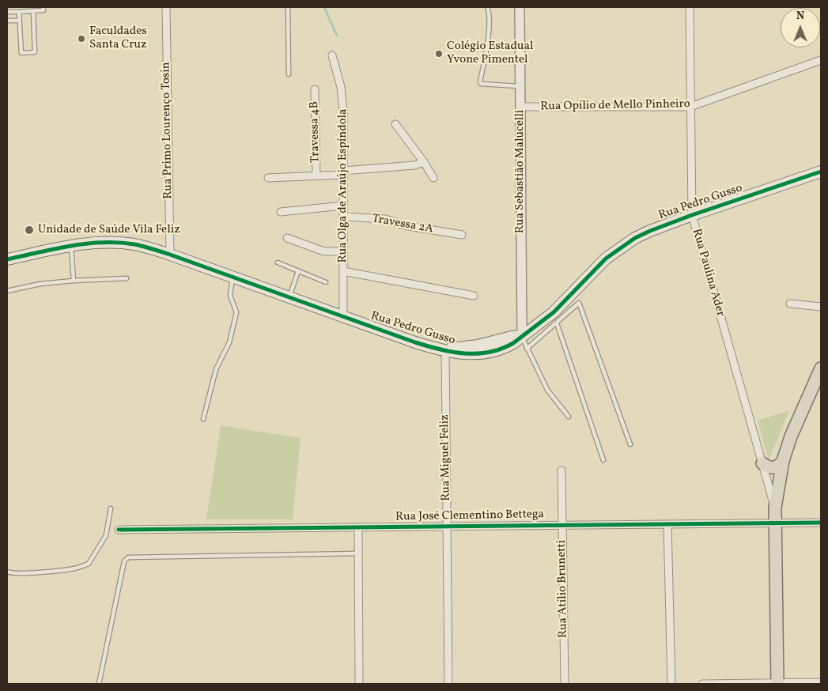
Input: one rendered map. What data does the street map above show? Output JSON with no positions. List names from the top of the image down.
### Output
{
  "streets": {
    "main road": ["Rua Pedro Gusso"],
    "street": [
      "Rua Opílio de Mello Pinheiro",
      "Rua Primo Lourenço Tosin",
      "Travessa 4B",
      "Rua Sebastião Malucelli",
      "Rua Olga de Araújo Espíndola",
      "Travessa 2A",
      "Rua Paulina Ader",
      "Rua Miguel Feliz",
      "Rua José Clementino Bettega",
      "Rua Atílio Brunetti"
    ]
  },
  "crossings": [
    ["Rua Opílio de Mello Pinheiro", "Rua Sebastião Malucelli"],
    ["Rua Opílio de Mello Pinheiro", "Rua Paulina Ader"],
    ["Rua Primo Lourenço Tosin", "Rua Pedro Gusso"],
    ["Rua Sebastião Malucelli", "Rua Pedro Gusso"],
    ["Rua Olga de Araújo Espíndola", "Rua Pedro Gusso"],
    ["Rua Olga de Araújo Espíndola", "Travessa 2A"],
    ["Rua Pedro Gusso", "Rua Paulina Ader"],
    ["Rua Pedro Gusso", "Rua Miguel Feliz"],
    ["Rua Miguel Feliz", "Rua José Clementino Bettega"],
    ["Rua José Clementino Bettega", "Rua Atílio Brunetti"]
  ],
  "places": ["Faculdades Santa Cruz", "Colégio Estadual Yvone Pimentel", "Unidade de Saúde Vila Feliz"],
  "north": "top"
}
